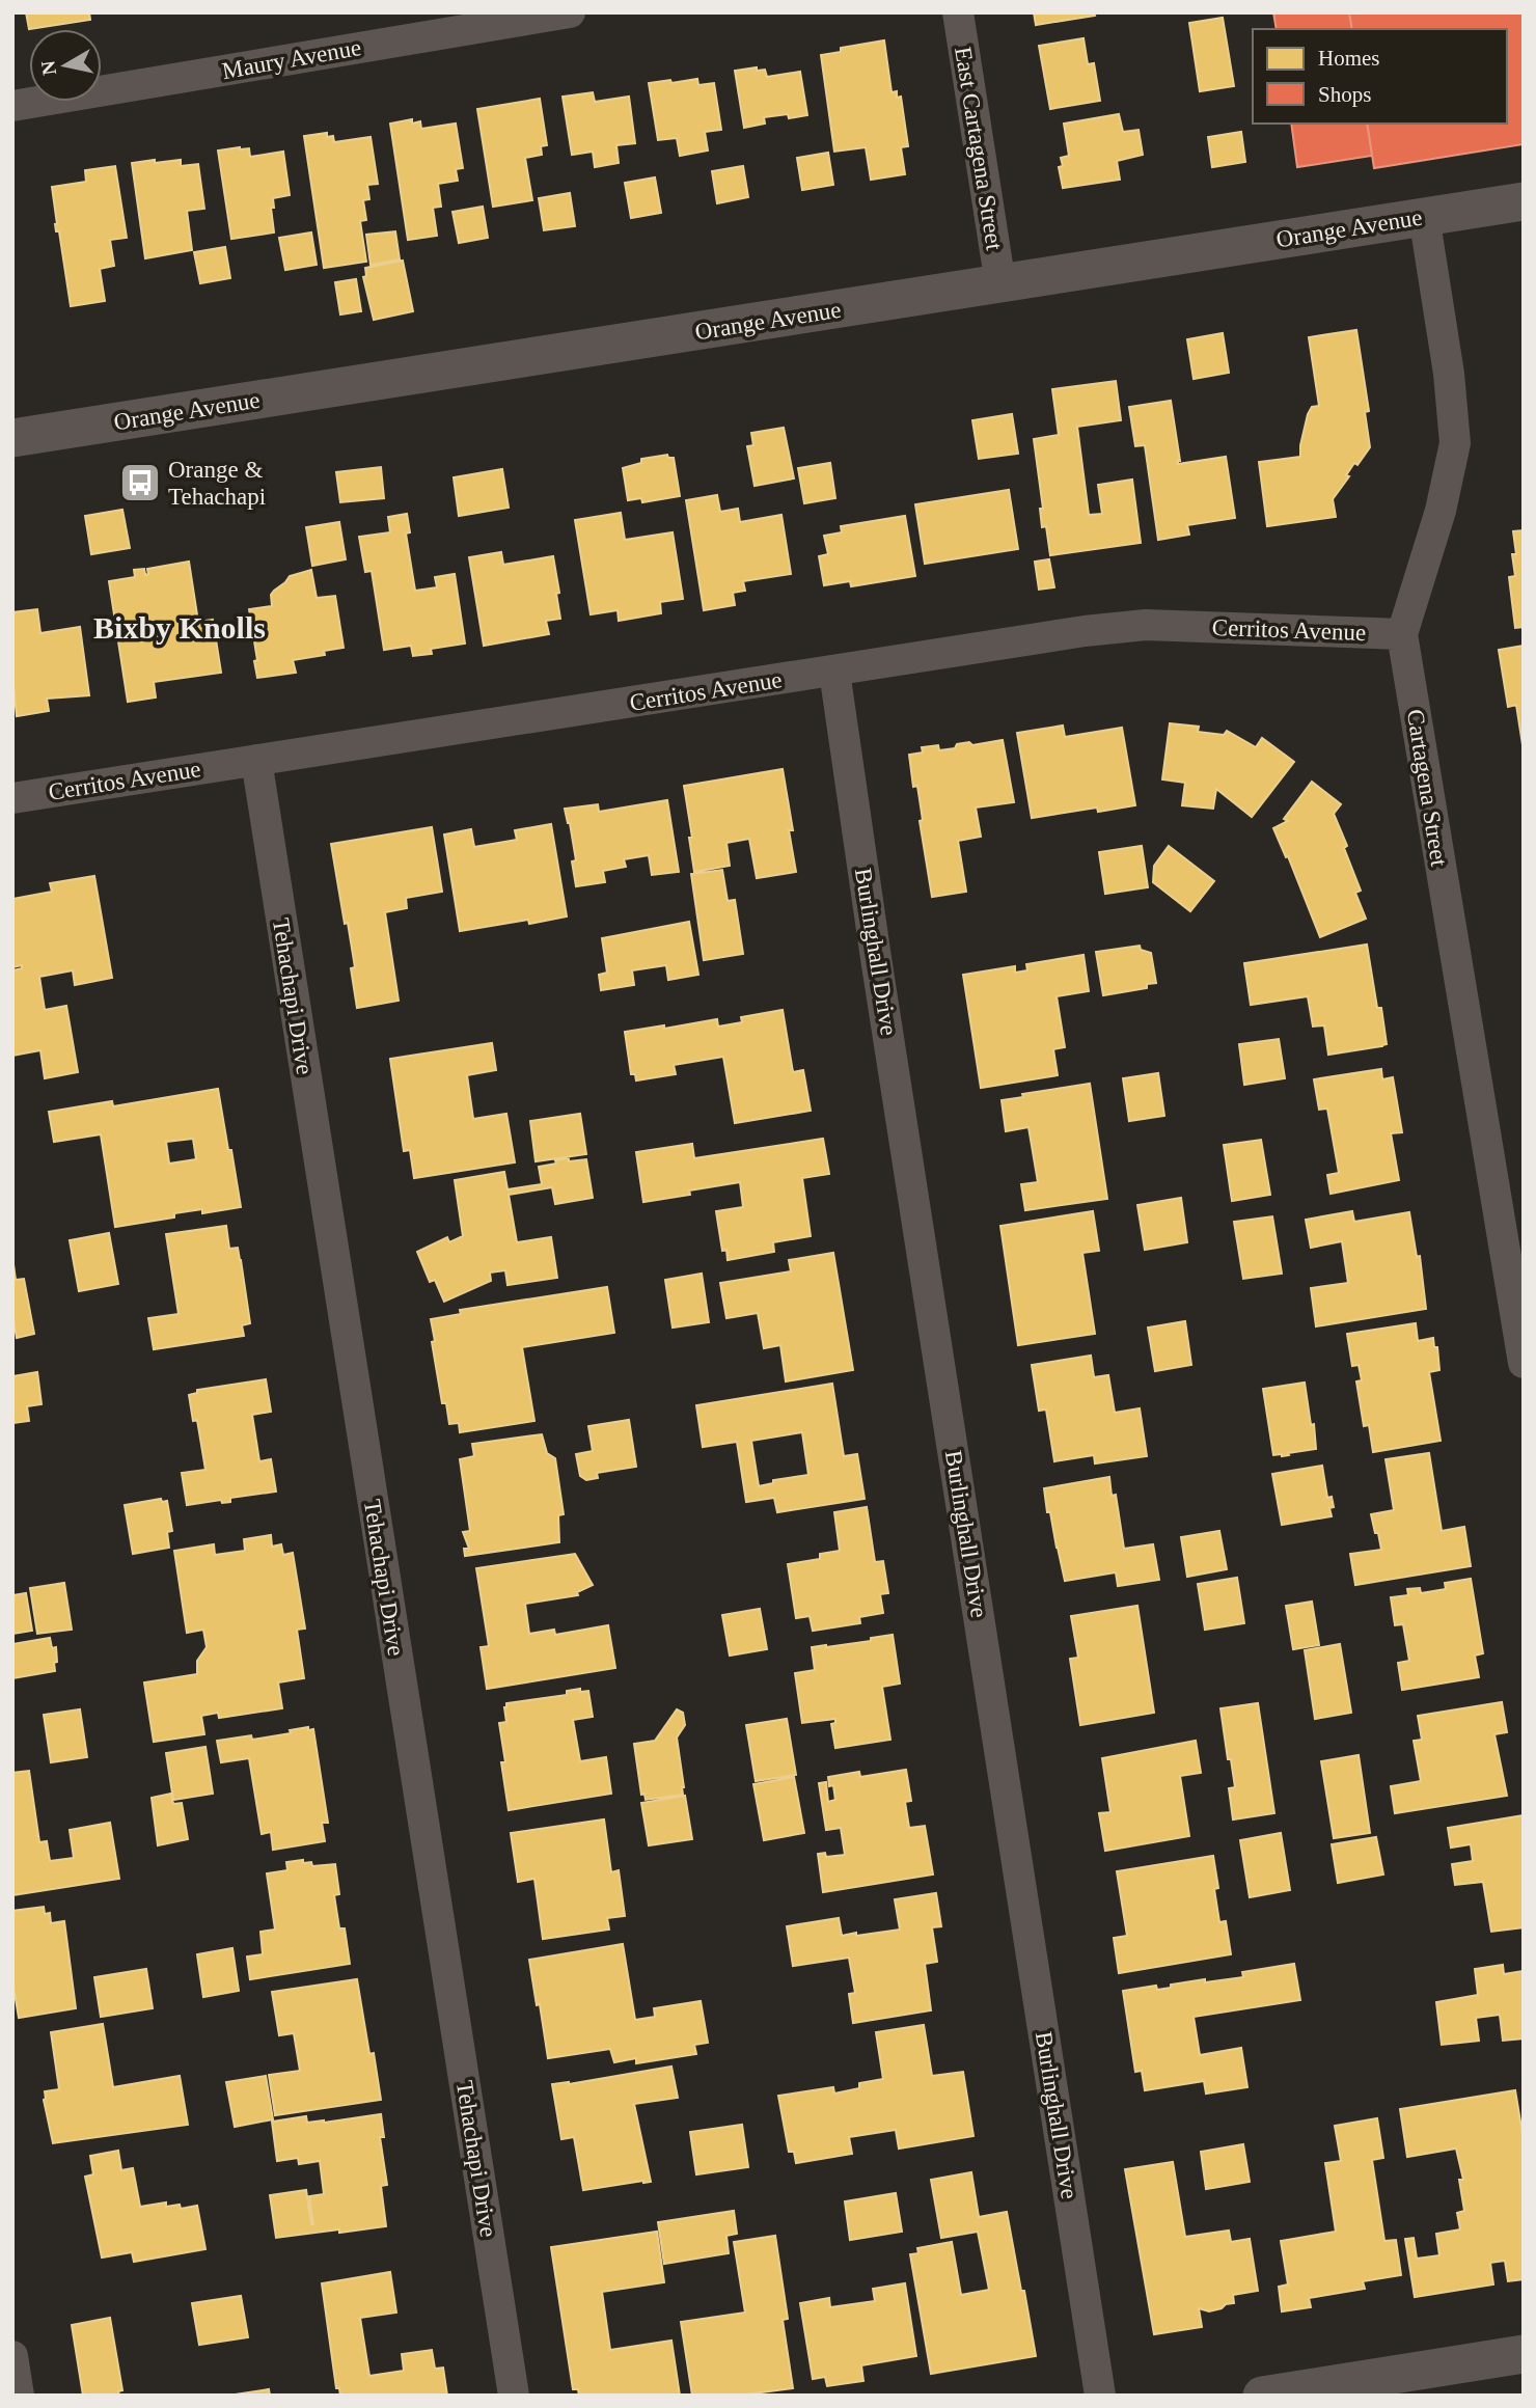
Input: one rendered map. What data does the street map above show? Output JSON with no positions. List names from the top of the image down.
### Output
{
  "streets": {
    "street": [
      "Maury Avenue",
      "East Cartagena Street",
      "Orange Avenue",
      "Cerritos Avenue",
      "Cartagena Street",
      "Burlinghall Drive",
      "Tehachapi Drive"
    ]
  },
  "crossings": [
    ["East Cartagena Street", "Orange Avenue"],
    ["Orange Avenue", "Cartagena Street"],
    ["Cerritos Avenue", "Cartagena Street"],
    ["Cerritos Avenue", "Burlinghall Drive"],
    ["Cerritos Avenue", "Tehachapi Drive"]
  ],
  "districts": ["Bixby Knolls"],
  "places": {
    "bus stop": ["Orange & Tehachapi"]
  },
  "legend": ["Homes", "Shops"],
  "north": "left"
}
